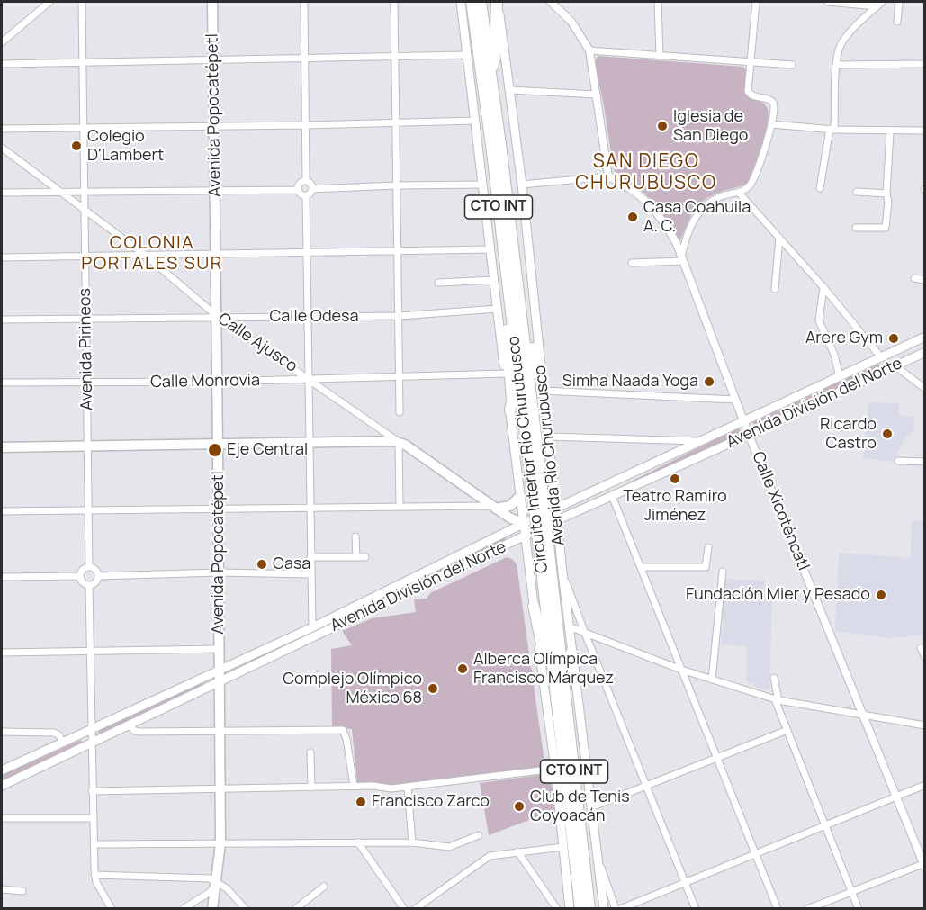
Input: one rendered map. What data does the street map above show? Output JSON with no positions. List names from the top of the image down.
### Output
{
  "streets": {
    "highway": ["CTO INT", "Circuito Interior Río Churubusco"],
    "main road": [
      "Avenida Popocatépetl",
      "Calle Ajusco",
      "Avenida División del Norte",
      "Avenida Río Churubusco"
    ],
    "street": [
      "Calle Odesa",
      "Avenida Pirineos",
      "Calle Monrovia",
      "Calle Xicoténcatl"
    ]
  },
  "crossings": [
    ["Avenida Popocatépetl", "Calle Odesa"],
    ["Avenida Popocatépetl", "Calle Ajusco"],
    ["Avenida Popocatépetl", "Calle Monrovia"],
    ["Avenida Popocatépetl", "Avenida División del Norte"],
    ["Calle Odesa", "Calle Ajusco"],
    ["Calle Odesa", "Avenida Pirineos"],
    ["Calle Odesa", "Avenida Río Churubusco"],
    ["Calle Ajusco", "Avenida Pirineos"],
    ["Calle Ajusco", "Calle Monrovia"],
    ["Calle Ajusco", "Avenida División del Norte"],
    ["Calle Ajusco", "Avenida Río Churubusco"],
    ["Avenida Pirineos", "Calle Monrovia"],
    ["Calle Monrovia", "Avenida Río Churubusco"],
    ["Avenida División del Norte", "Avenida Río Churubusco"],
    ["Avenida División del Norte", "Calle Xicoténcatl"]
  ],
  "districts": ["SAN DIEGO CHURUBUSCO", "COLONIA PORTALES SUR"],
  "places": [
    "Iglesia de San Diego",
    "Colegio D'Lambert",
    "Casa Coahuila A. C.",
    "Arere Gym",
    "Simha Naada Yoga",
    "Ricardo Castro",
    "Eje Central",
    "Teatro Ramiro Jiménez",
    "Casa",
    "Fundación Mier y Pesado",
    "Alberca Olímpica Francisco Márquez",
    "Complejo Olímpico México 68",
    "Francisco Zarco",
    "Club de Tenis Coyoacán"
  ]
}
